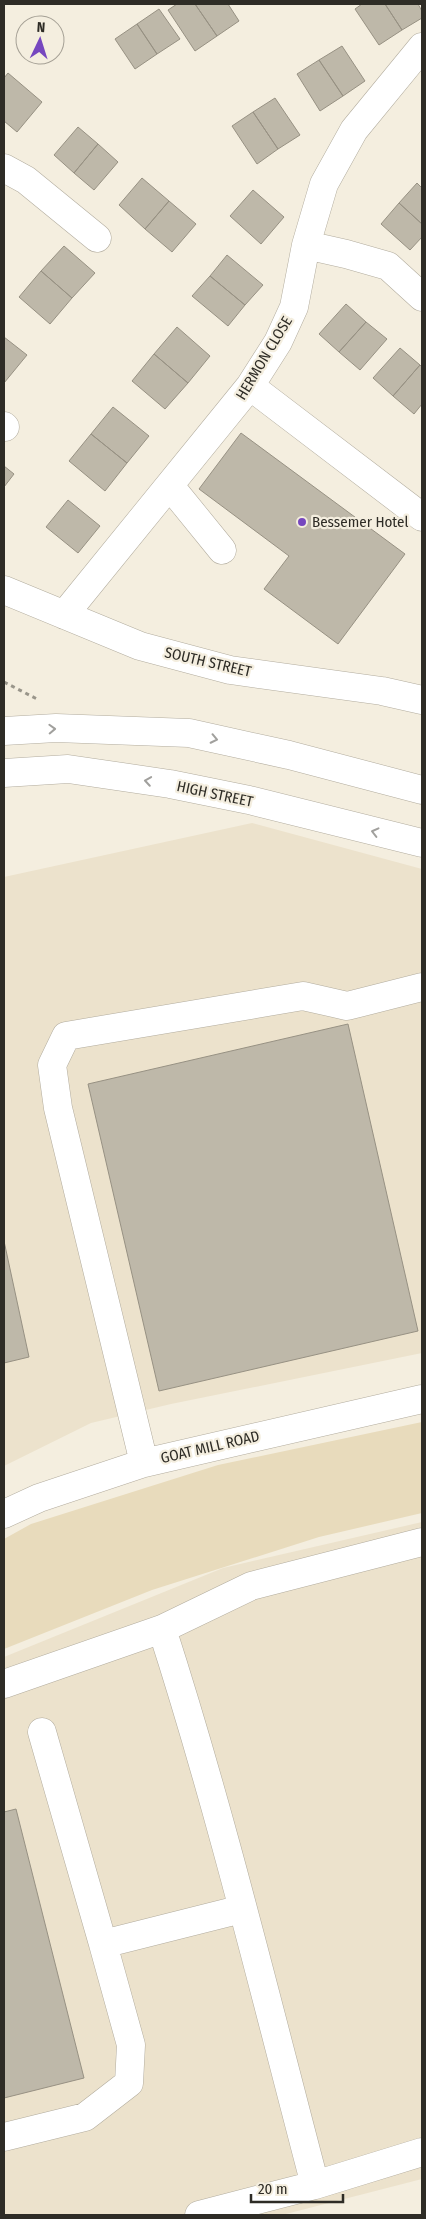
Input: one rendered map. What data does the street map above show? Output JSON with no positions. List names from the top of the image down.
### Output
{
  "streets": {
    "street": [
      "HERMON CLOSE",
      "SOUTH STREET",
      "HIGH STREET",
      "GOAT MILL ROAD"
    ]
  },
  "crossings": [
    ["HERMON CLOSE", "SOUTH STREET"]
  ],
  "places": ["Bessemer Hotel"],
  "scale_bar": "20 m",
  "north": "top"
}
